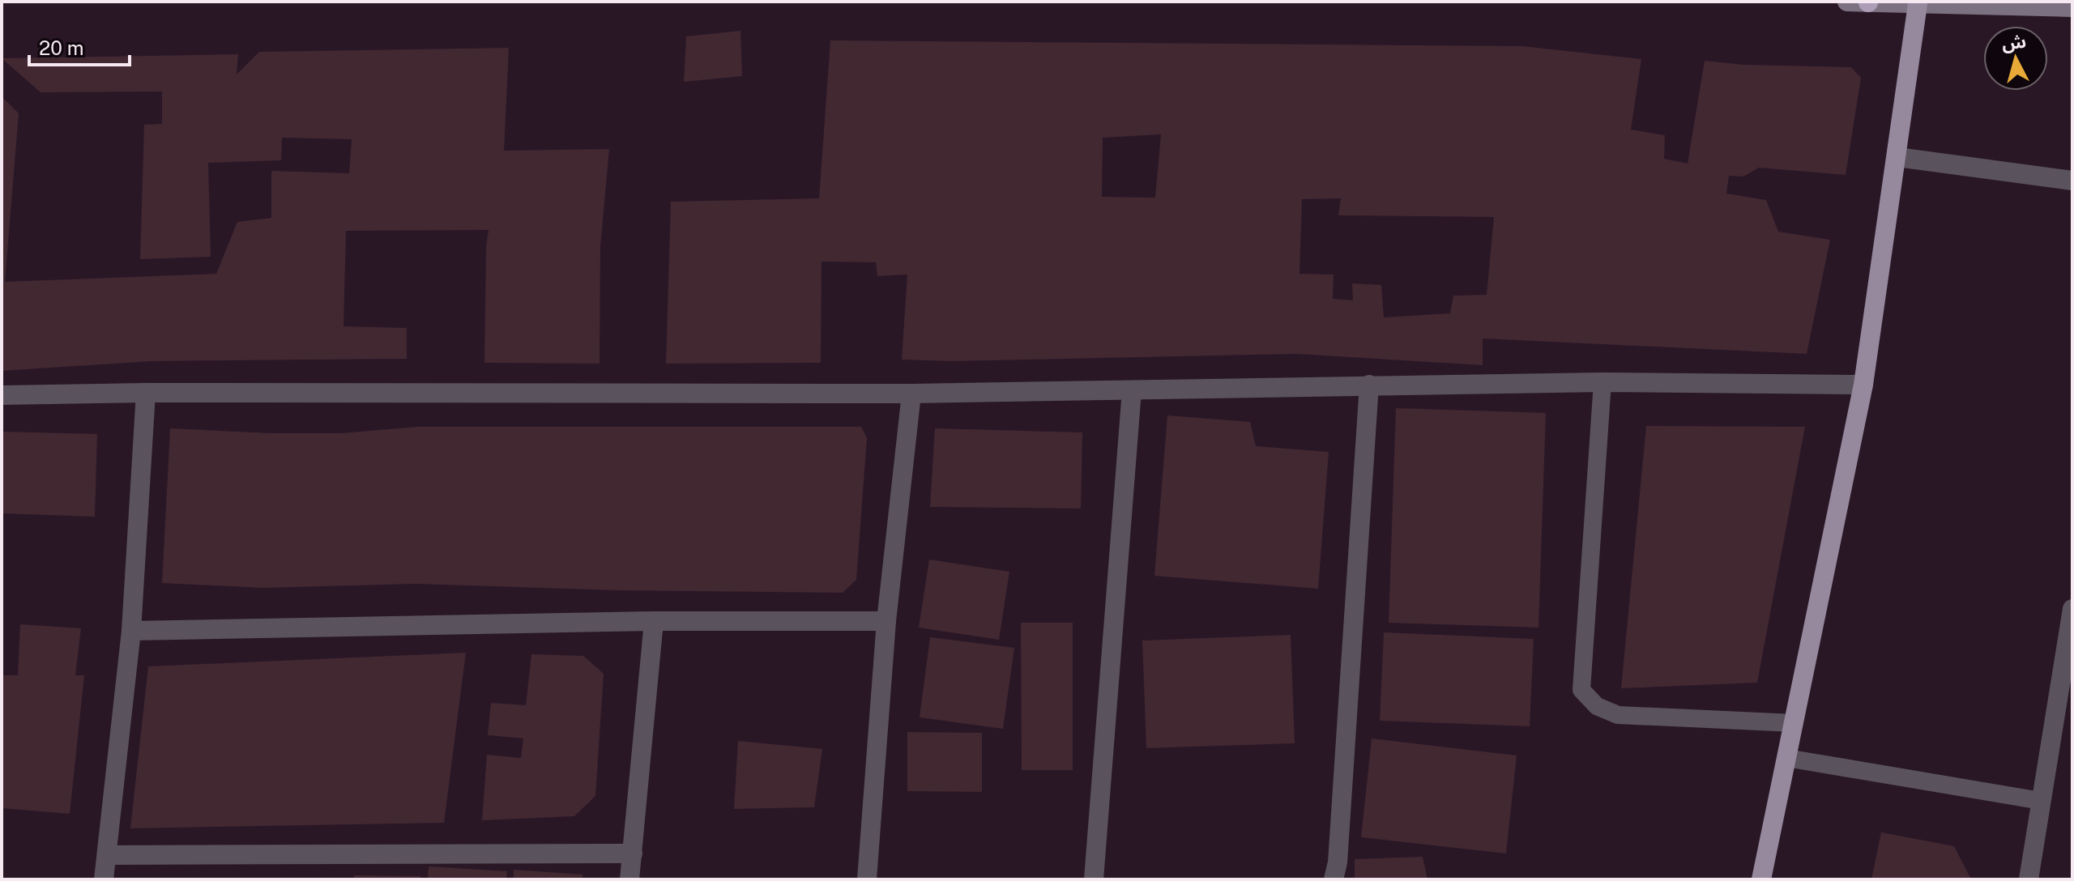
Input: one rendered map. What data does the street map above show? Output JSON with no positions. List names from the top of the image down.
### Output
{
  "scale_bar": "20 m",
  "north": "top"
}
